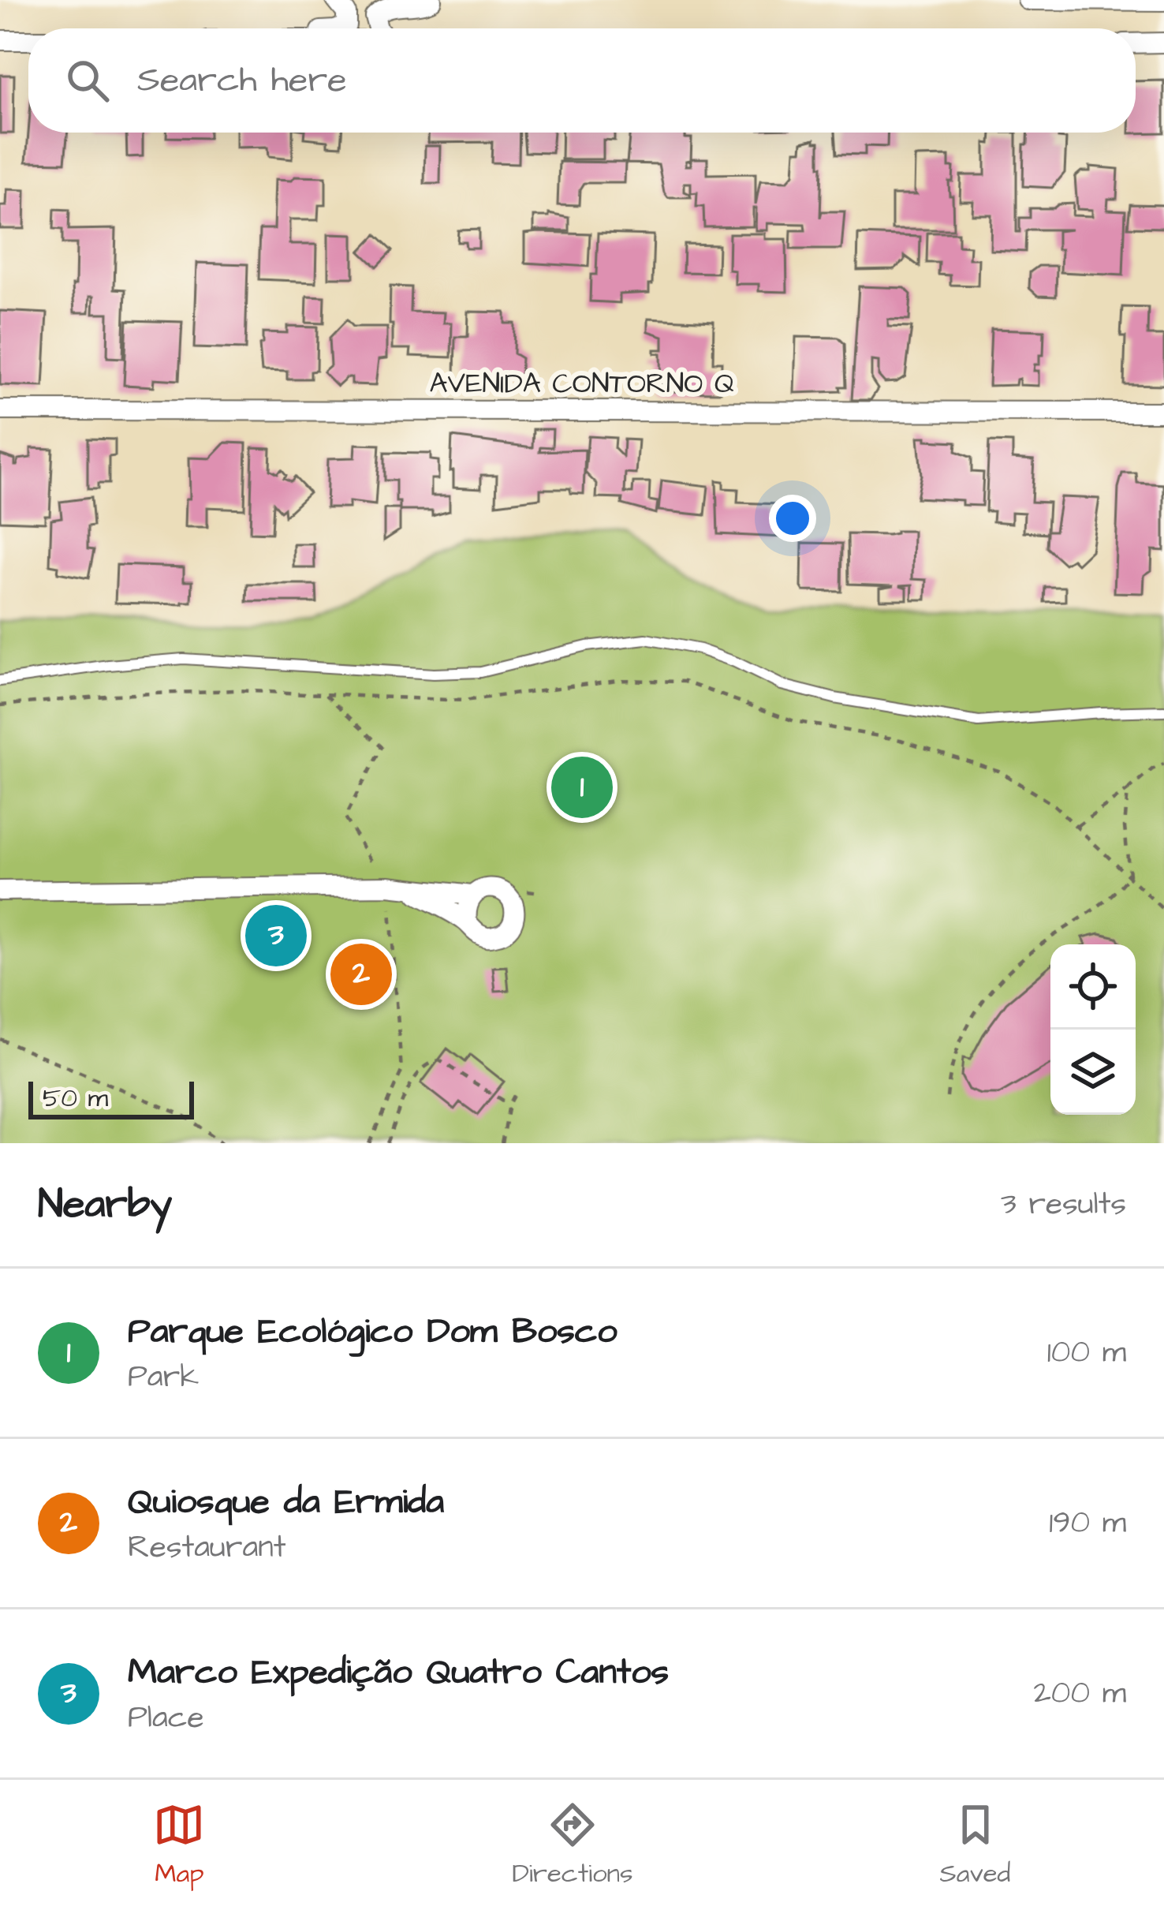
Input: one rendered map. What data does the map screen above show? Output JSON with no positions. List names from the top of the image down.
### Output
{
  "streets": {
    "street": ["AVENIDA CONTORNO Q"]
  },
  "scale_bar": "50 m",
  "page": {
    "search": "Search here",
    "pins": ["1", "3", "2"],
    "scale": "50 m",
    "heading": ["Nearby", "3 results"],
    "list": [
      {
        "mark": "1",
        "name": "Parque Ecológico Dom Bosco",
        "note": "Park",
        "value": "100 m"
      },
      {
        "mark": "2",
        "name": "Quiosque da Ermida",
        "note": "Restaurant",
        "value": "190 m"
      },
      {
        "mark": "3",
        "name": "Marco Expedição Quatro Cantos",
        "note": "Place",
        "value": "200 m"
      }
    ],
    "nav": ["Map", "Directions", "Saved"]
  }
}
